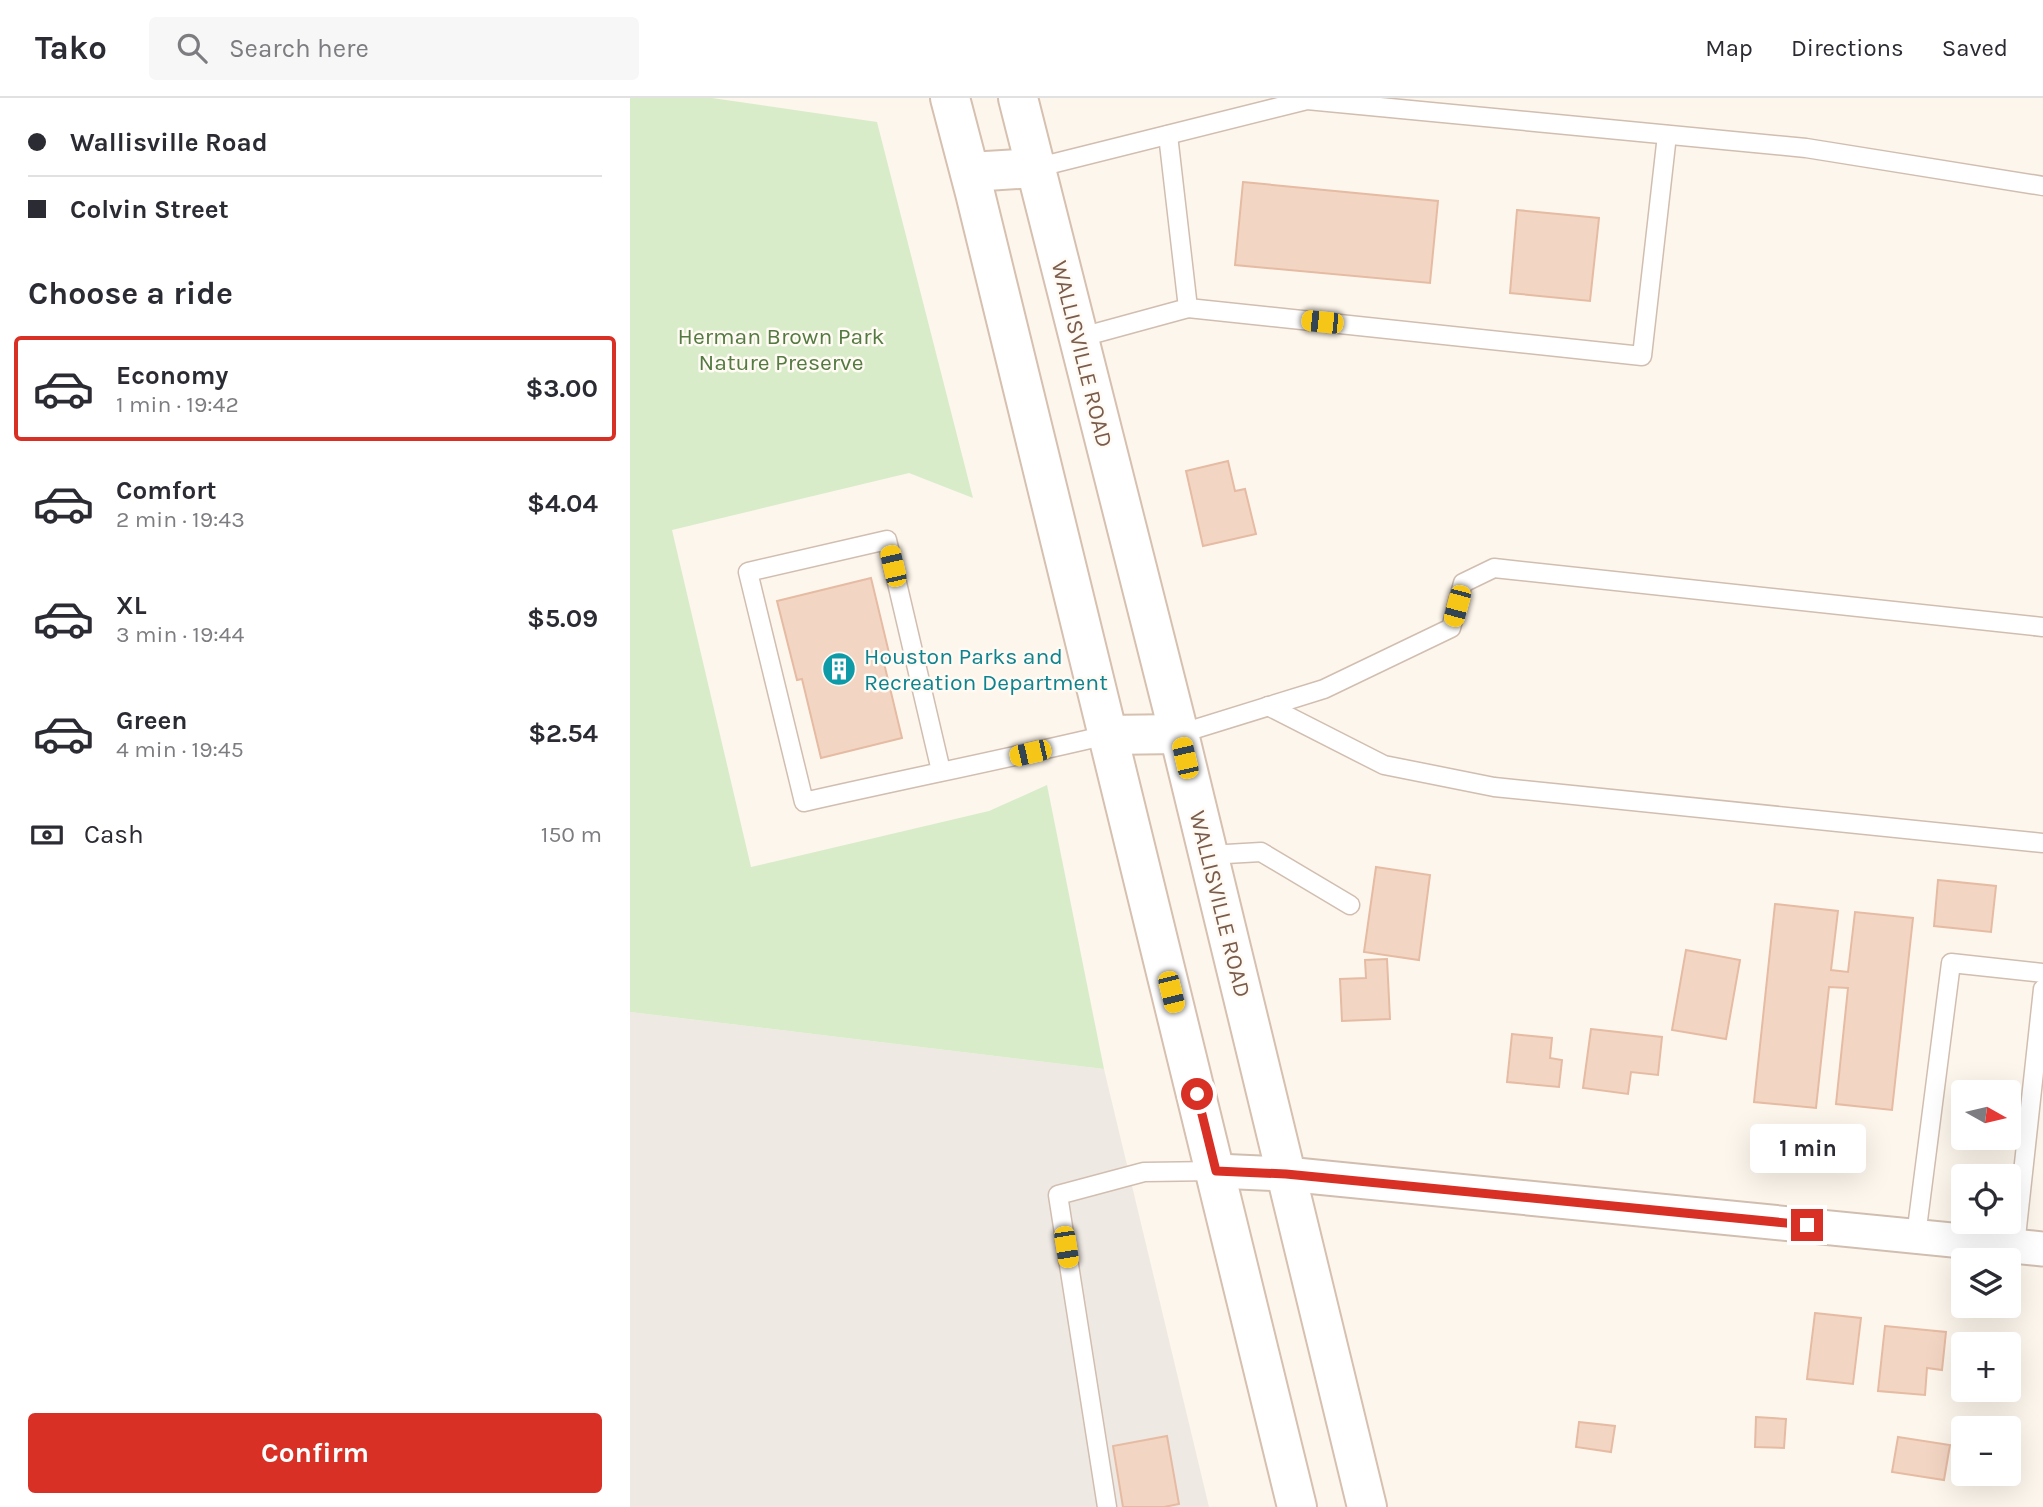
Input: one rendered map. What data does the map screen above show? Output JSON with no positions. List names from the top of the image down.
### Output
{
  "streets": {
    "main road": ["WALLISVILLE ROAD"]
  },
  "parks": ["Herman Brown Park Nature Preserve"],
  "places": {
    "building": ["Houston Parks and Recreation Department"]
  },
  "north": "right",
  "page": {
    "header": "Tako",
    "search": "Search here",
    "nav": ["Map", "Directions", "Saved"],
    "banner": ["Wallisville Road", "Colvin Street"],
    "heading": "Choose a ride",
    "list": [
      {
        "name": "Economy",
        "note": "1 min · 19:42",
        "value": "$3.00"
      },
      {
        "name": "Comfort",
        "note": "2 min · 19:43",
        "value": "$4.04"
      },
      {
        "name": "XL",
        "note": "3 min · 19:44",
        "value": "$5.09"
      },
      {
        "name": "Green",
        "note": "4 min · 19:45",
        "value": "$2.54"
      }
    ],
    "pay": ["Cash", "150 m"],
    "map_buttons": ["+", "−"],
    "bubble": "1 min",
    "buttons": "Confirm"
  }
}
